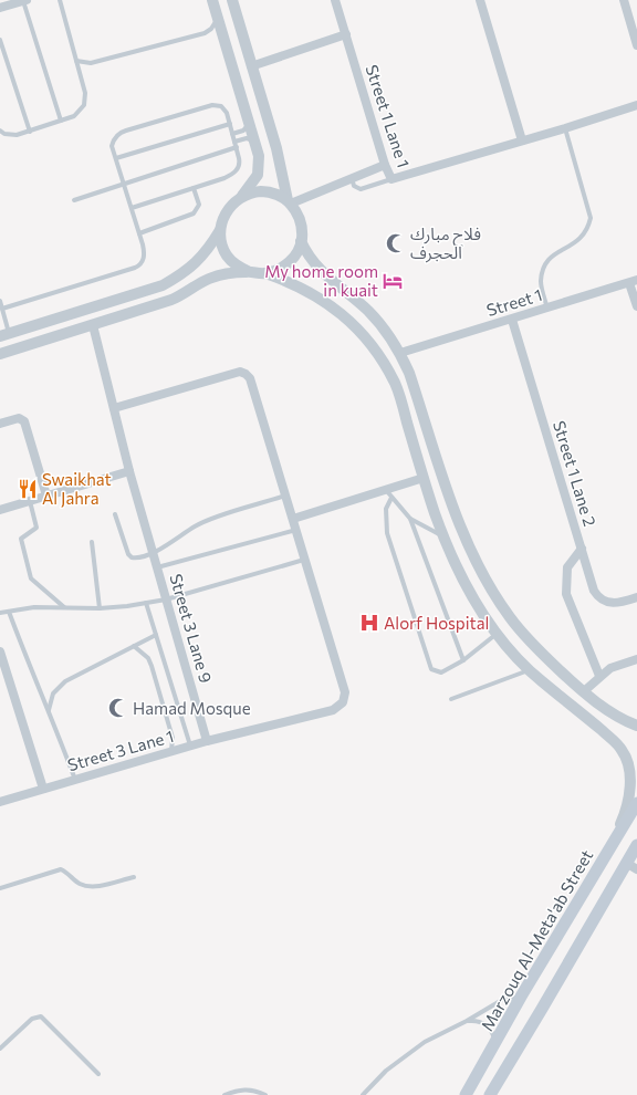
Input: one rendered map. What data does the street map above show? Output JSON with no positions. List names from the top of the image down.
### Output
{
  "streets": {
    "main road": ["Marzouq Al-Meta'ab Street"],
    "street": [
      "Street 1 Lane 1",
      "Street 1",
      "Street 1 Lane 2",
      "Street 3 Lane 9",
      "Street 3 Lane 1"
    ]
  },
  "crossings": [
    ["Street 1", "Street 1 Lane 2"],
    ["Street 3 Lane 9", "Street 3 Lane 1"]
  ],
  "places": {
    "mosque": ["فلاح مبارك الحجرف", "Hamad Mosque"],
    "hotel": ["My home room in kuait"],
    "restaurant": ["Swaikhat Al Jahra"],
    "hospital": ["Alorf Hospital"]
  }
}
